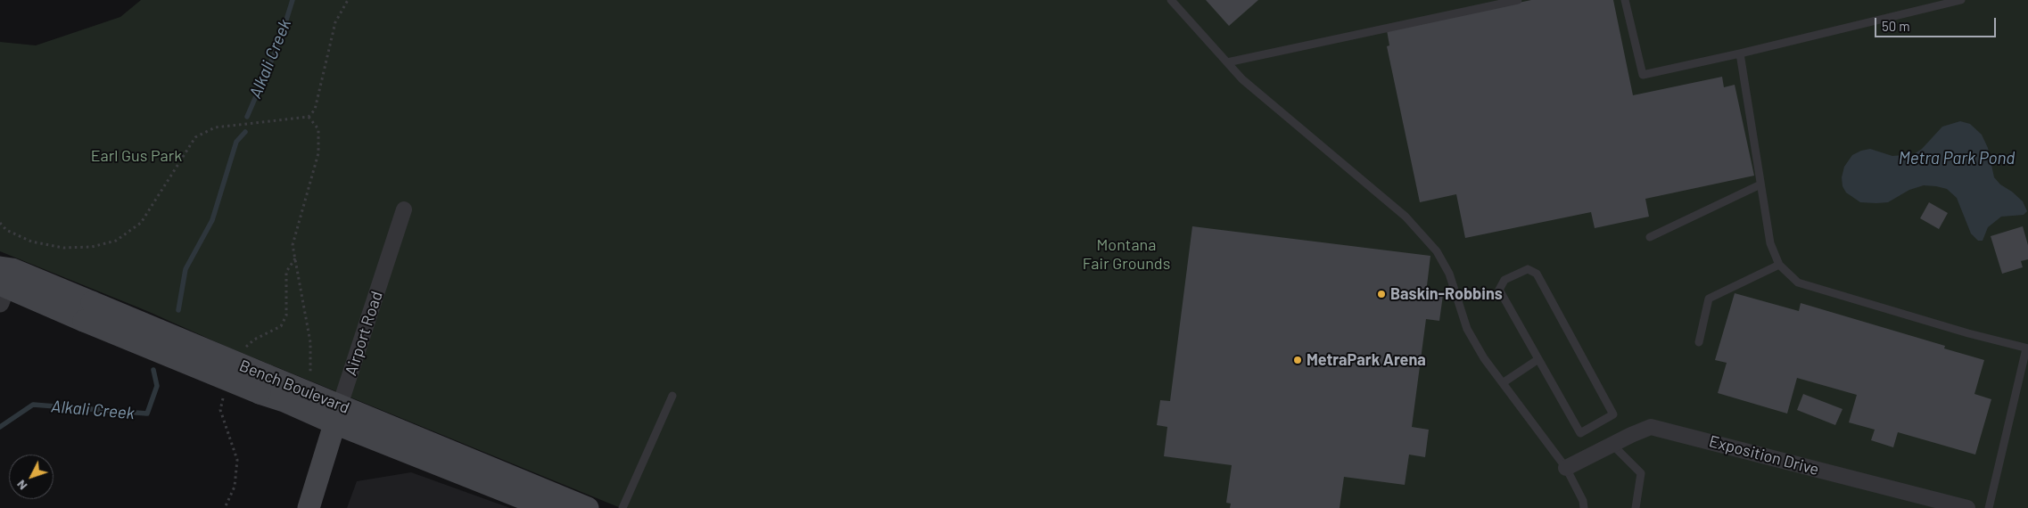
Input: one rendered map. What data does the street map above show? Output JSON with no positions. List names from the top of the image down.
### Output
{
  "streets": {
    "main road": ["Airport Road", "Bench Boulevard"],
    "street": ["Exposition Drive"]
  },
  "crossings": [
    ["Airport Road", "Bench Boulevard"]
  ],
  "water": ["Alkali Creek", "Metra Park Pond"],
  "parks": ["Earl Gus Park", "Montana Fair Grounds"],
  "places": ["Baskin-Robbins", "MetraPark Arena"],
  "scale_bar": "50 m",
  "north": "bottom left"
}
